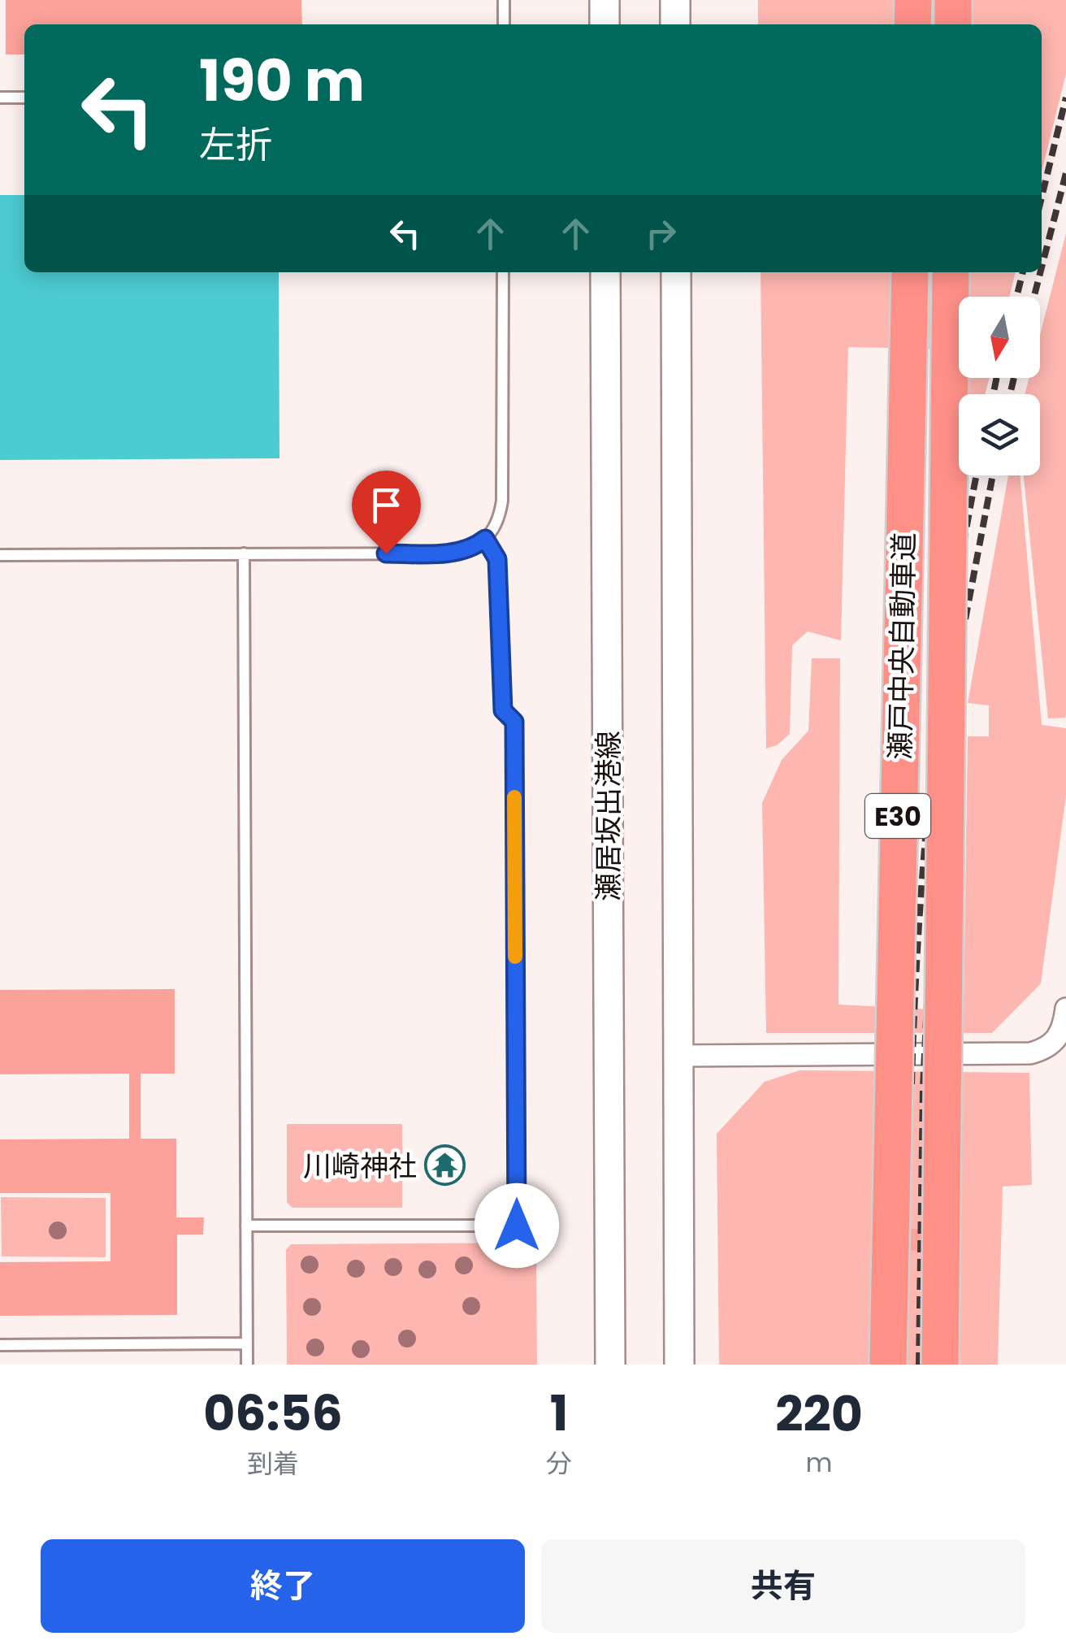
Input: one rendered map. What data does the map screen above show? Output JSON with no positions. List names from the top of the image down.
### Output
{
  "streets": {
    "highway": ["瀬戸中央自動車道", "E30"],
    "main road": ["瀬居坂出港線"]
  },
  "places": {
    "temple": ["川崎神社"]
  },
  "north": "bottom",
  "page": {
    "turn": ["190 m", "左折"],
    "eta": [
      "06:56",
      "到着",
      "1",
      "分",
      "220",
      "m"
    ],
    "buttons": ["終了", "共有"]
  }
}
